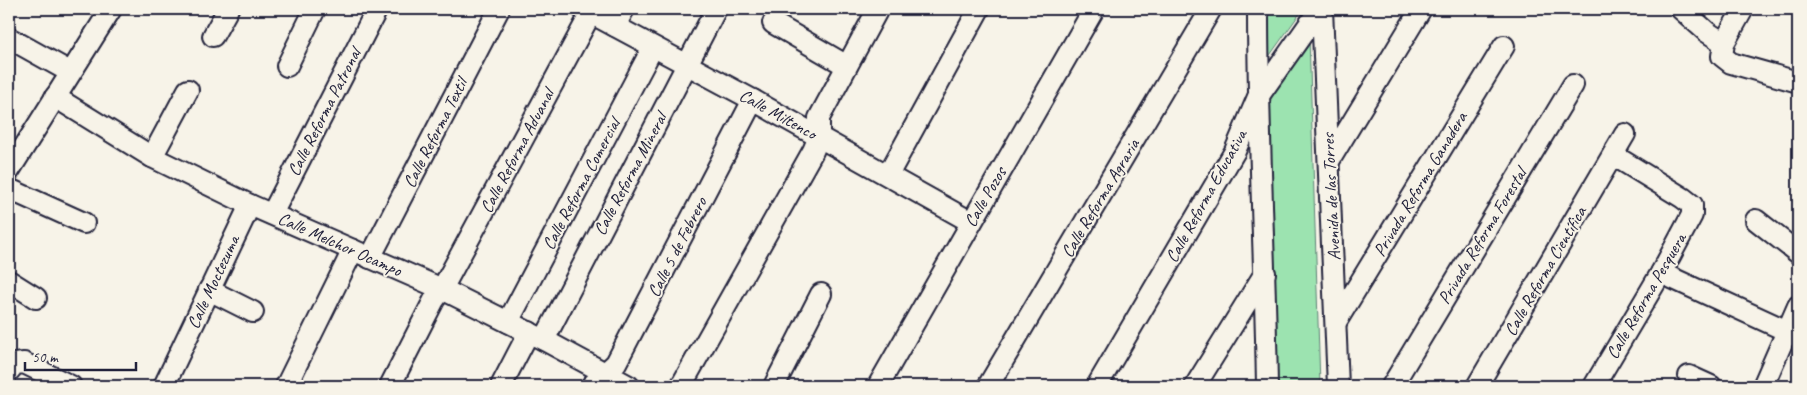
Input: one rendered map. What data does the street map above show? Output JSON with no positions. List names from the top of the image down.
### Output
{
  "streets": {
    "street": [
      "Calle Reforma Patronal",
      "Calle Miltenco",
      "Calle Reforma Textil",
      "Calle Reforma Aduanal",
      "Calle Reforma Mineral",
      "Calle Reforma Comercial",
      "Privada Reforma Ganadera",
      "Calle Reforma Educativa",
      "Calle Pozos",
      "Avenida de las Torres",
      "Calle Reforma Agraria",
      "Privada Reforma Forestal",
      "Calle Melchor Ocampo",
      "Calle 5 de Febrero",
      "Calle Reforma Científica",
      "Calle Moctezuma",
      "Calle Reforma Pesquera"
    ]
  },
  "crossings": [
    ["Calle Reforma Patronal", "Calle Melchor Ocampo"],
    ["Calle Miltenco", "Calle Reforma Aduanal"],
    ["Calle Miltenco", "Calle Reforma Mineral"],
    ["Calle Miltenco", "Calle Reforma Comercial"],
    ["Calle Miltenco", "Calle Pozos"],
    ["Calle Miltenco", "Calle 5 de Febrero"],
    ["Calle Reforma Textil", "Calle Melchor Ocampo"],
    ["Calle Reforma Aduanal", "Calle Melchor Ocampo"],
    ["Calle Reforma Mineral", "Calle Melchor Ocampo"],
    ["Calle Reforma Comercial", "Calle Melchor Ocampo"],
    ["Privada Reforma Ganadera", "Avenida de las Torres"],
    ["Calle Reforma Educativa", "Avenida de las Torres"],
    ["Calle Melchor Ocampo", "Calle 5 de Febrero"],
    ["Calle Melchor Ocampo", "Calle Moctezuma"],
    ["Calle Reforma Científica", "Calle Reforma Pesquera"]
  ],
  "scale_bar": "50 m"
}
